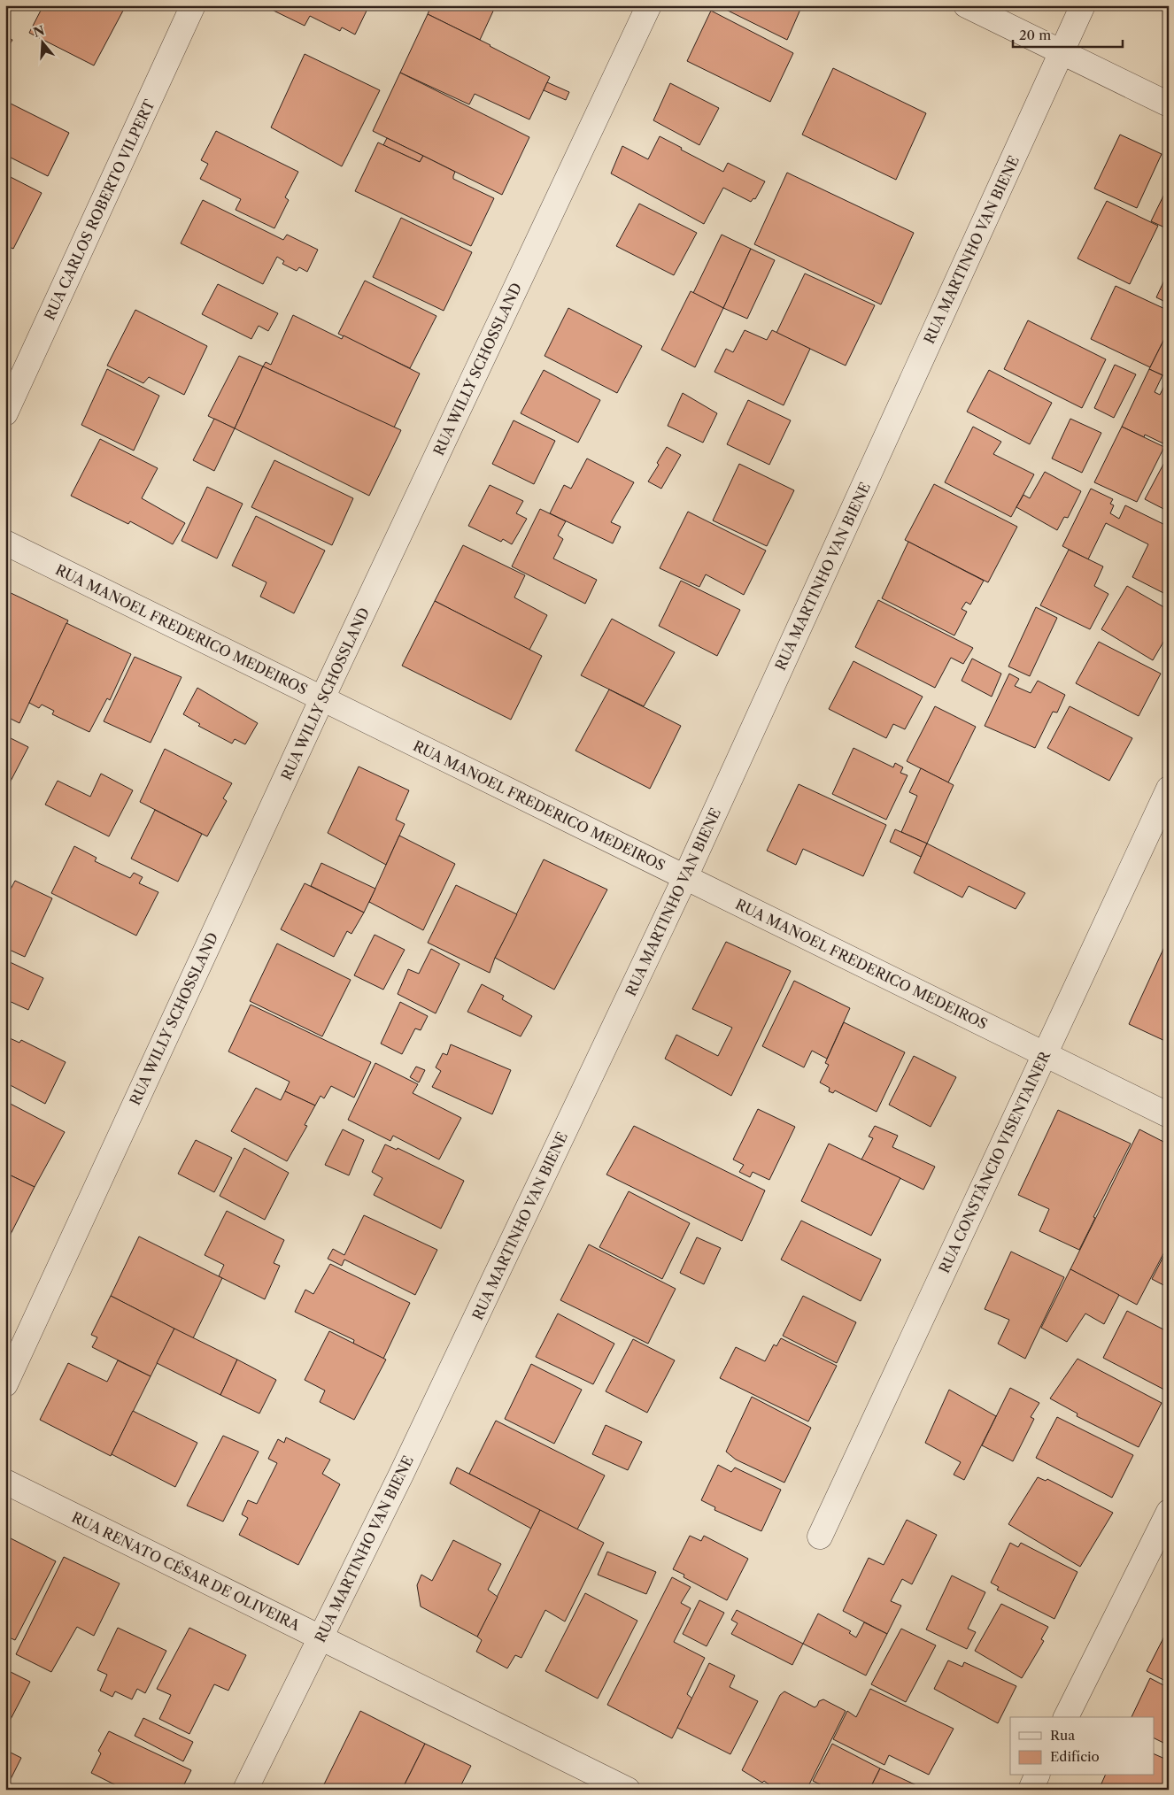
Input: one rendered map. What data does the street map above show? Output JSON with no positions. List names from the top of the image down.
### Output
{
  "streets": {
    "street": [
      "RUA CARLOS ROBERTO VILPERT",
      "RUA MARTINHO VAN BIENE",
      "RUA WILLY SCHOSSLAND",
      "RUA MANOEL FREDERICO MEDEIROS",
      "RUA CONSTÂNCIO VISENTAINER",
      "RUA RENATO CÉSAR DE OLIVEIRA"
    ]
  },
  "crossings": [
    ["RUA MARTINHO VAN BIENE", "RUA MANOEL FREDERICO MEDEIROS"],
    ["RUA MARTINHO VAN BIENE", "RUA RENATO CÉSAR DE OLIVEIRA"],
    ["RUA WILLY SCHOSSLAND", "RUA MANOEL FREDERICO MEDEIROS"],
    ["RUA MANOEL FREDERICO MEDEIROS", "RUA CONSTÂNCIO VISENTAINER"]
  ],
  "legend": ["Rua", "Edifício"],
  "scale_bar": "20 m",
  "north": "top"
}
